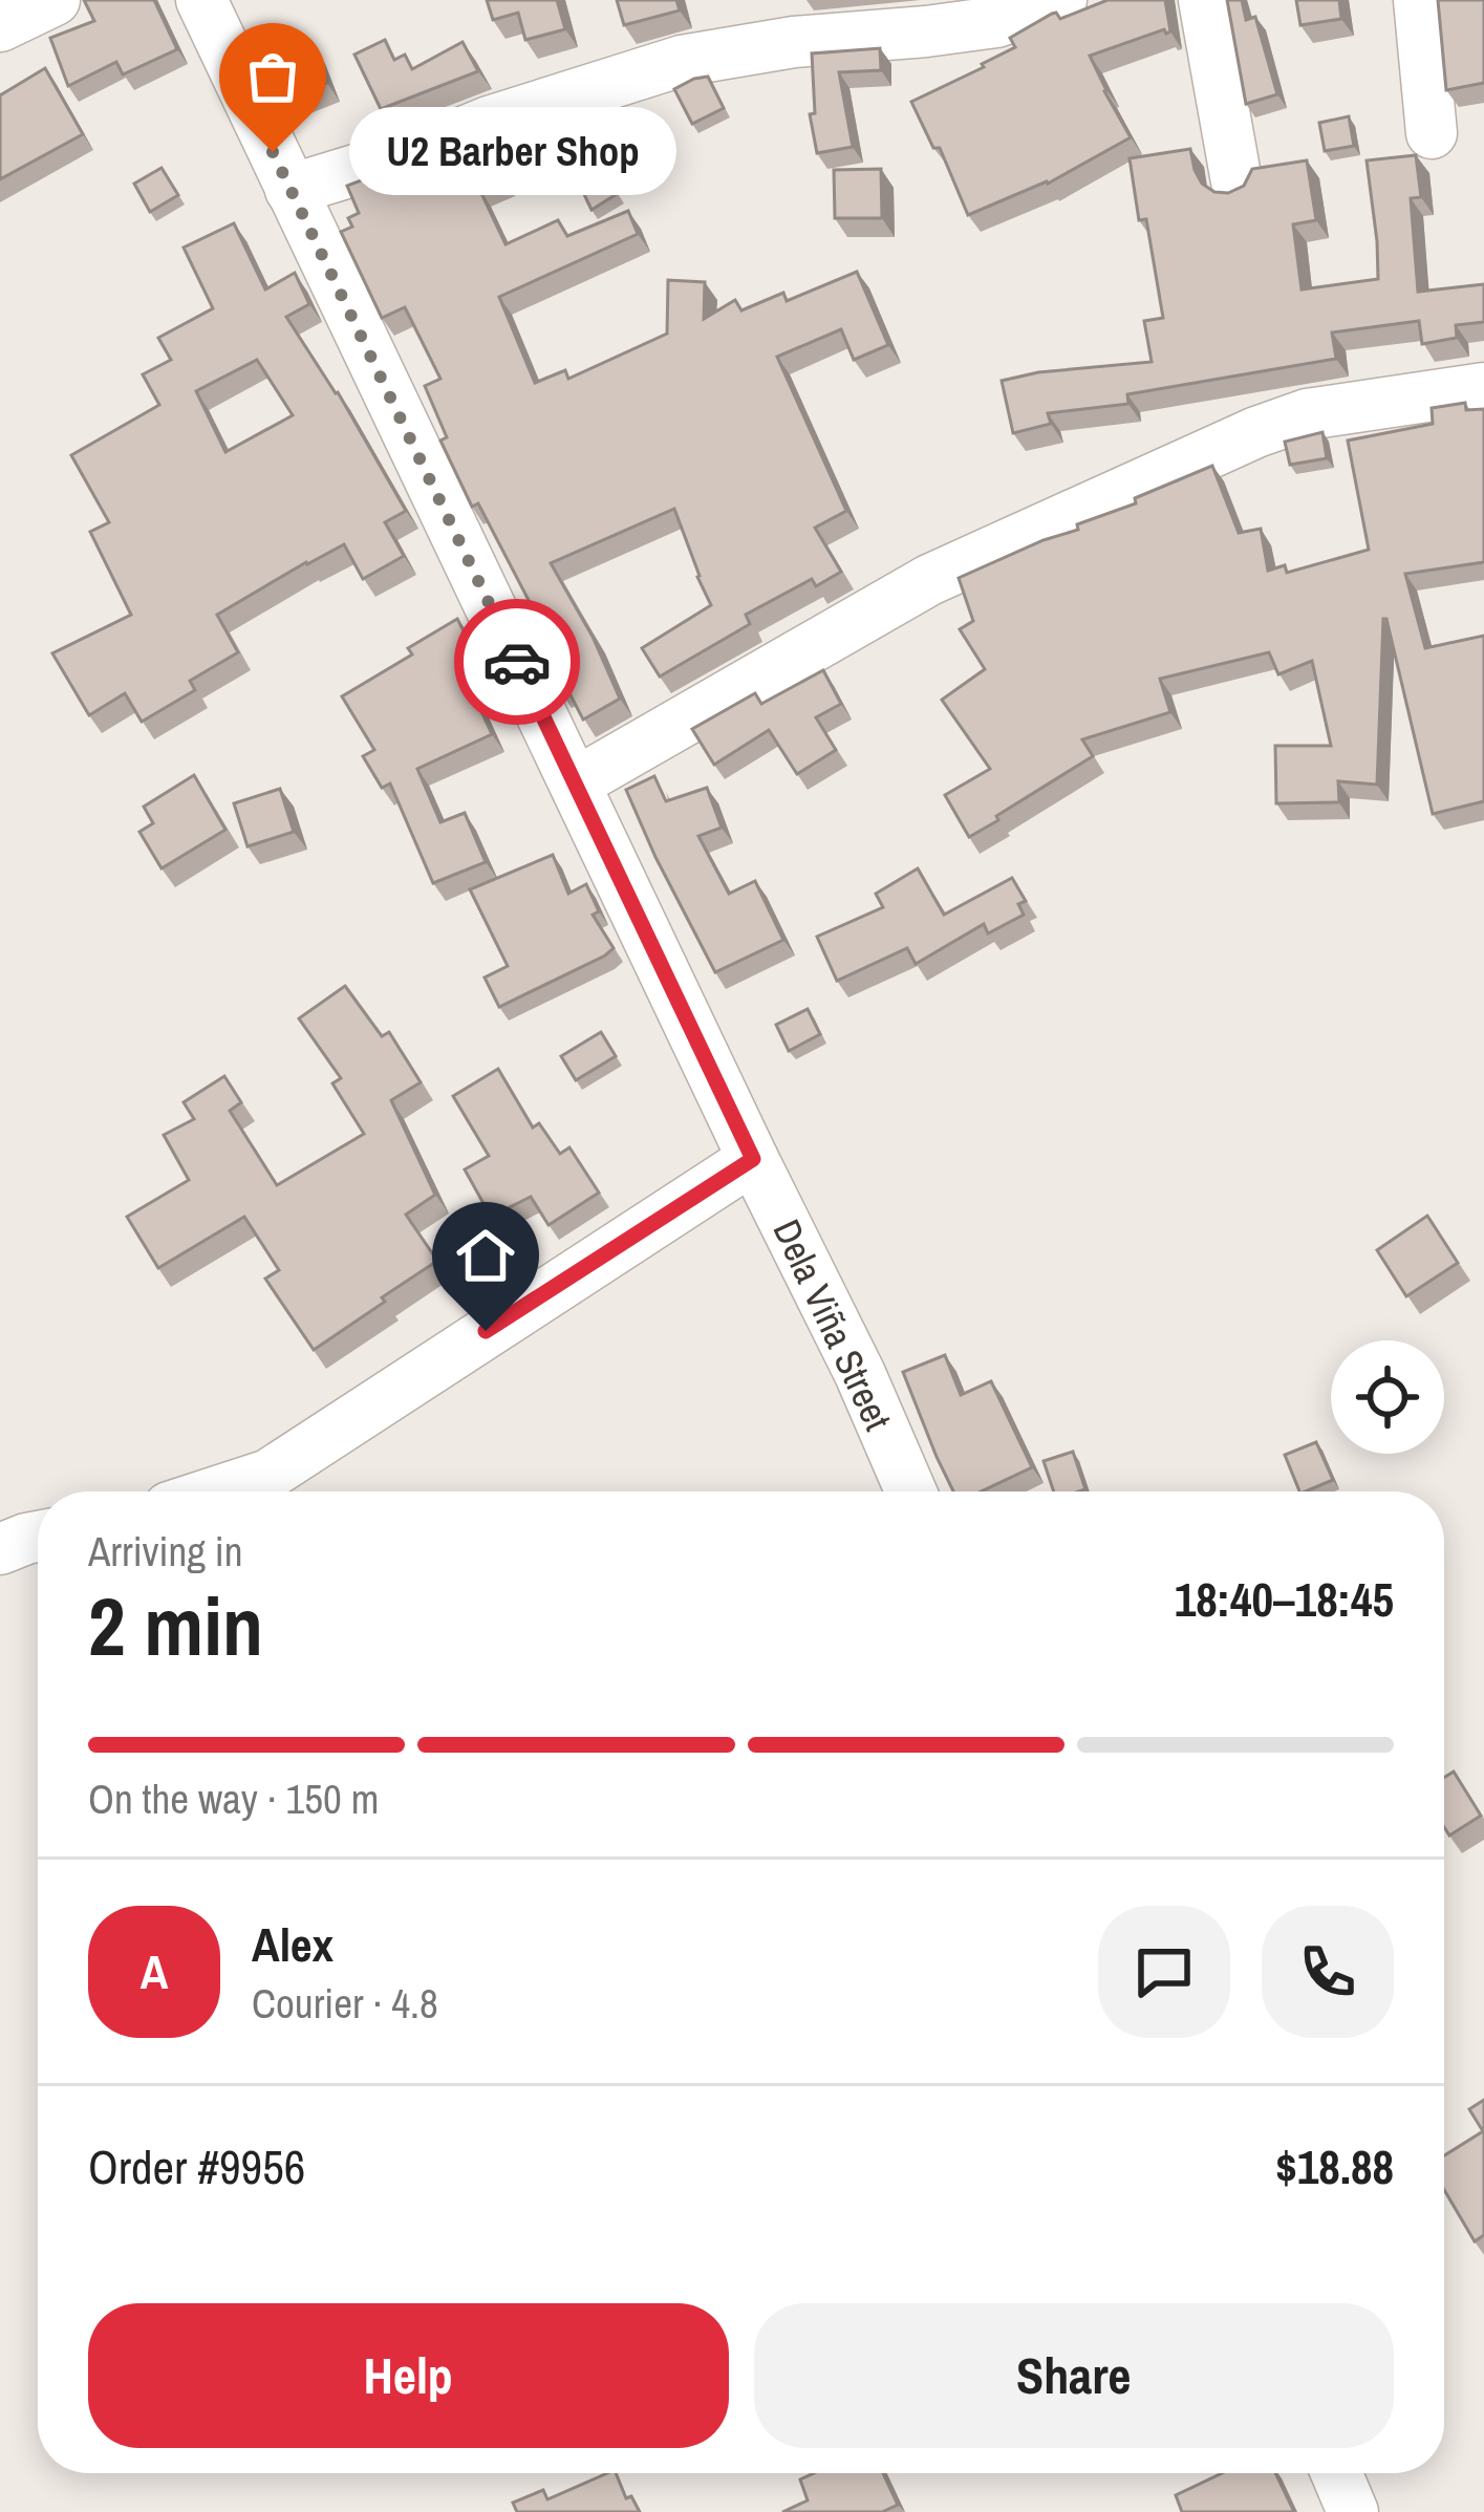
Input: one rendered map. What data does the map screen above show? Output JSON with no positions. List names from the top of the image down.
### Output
{
  "streets": {
    "street": ["Dela Viña Street"]
  },
  "places": ["U2 Barber Shop"],
  "page": {
    "bubble": "U2 Barber Shop",
    "heading": ["2 min", "Arriving in", "18:40–18:45"],
    "panel": [
      "Alex",
      "Courier · 4.8",
      "Order #9956",
      "$18.88"
    ],
    "bar": "On the way · 150 m",
    "round": "A",
    "buttons": ["Help", "Share"]
  }
}
